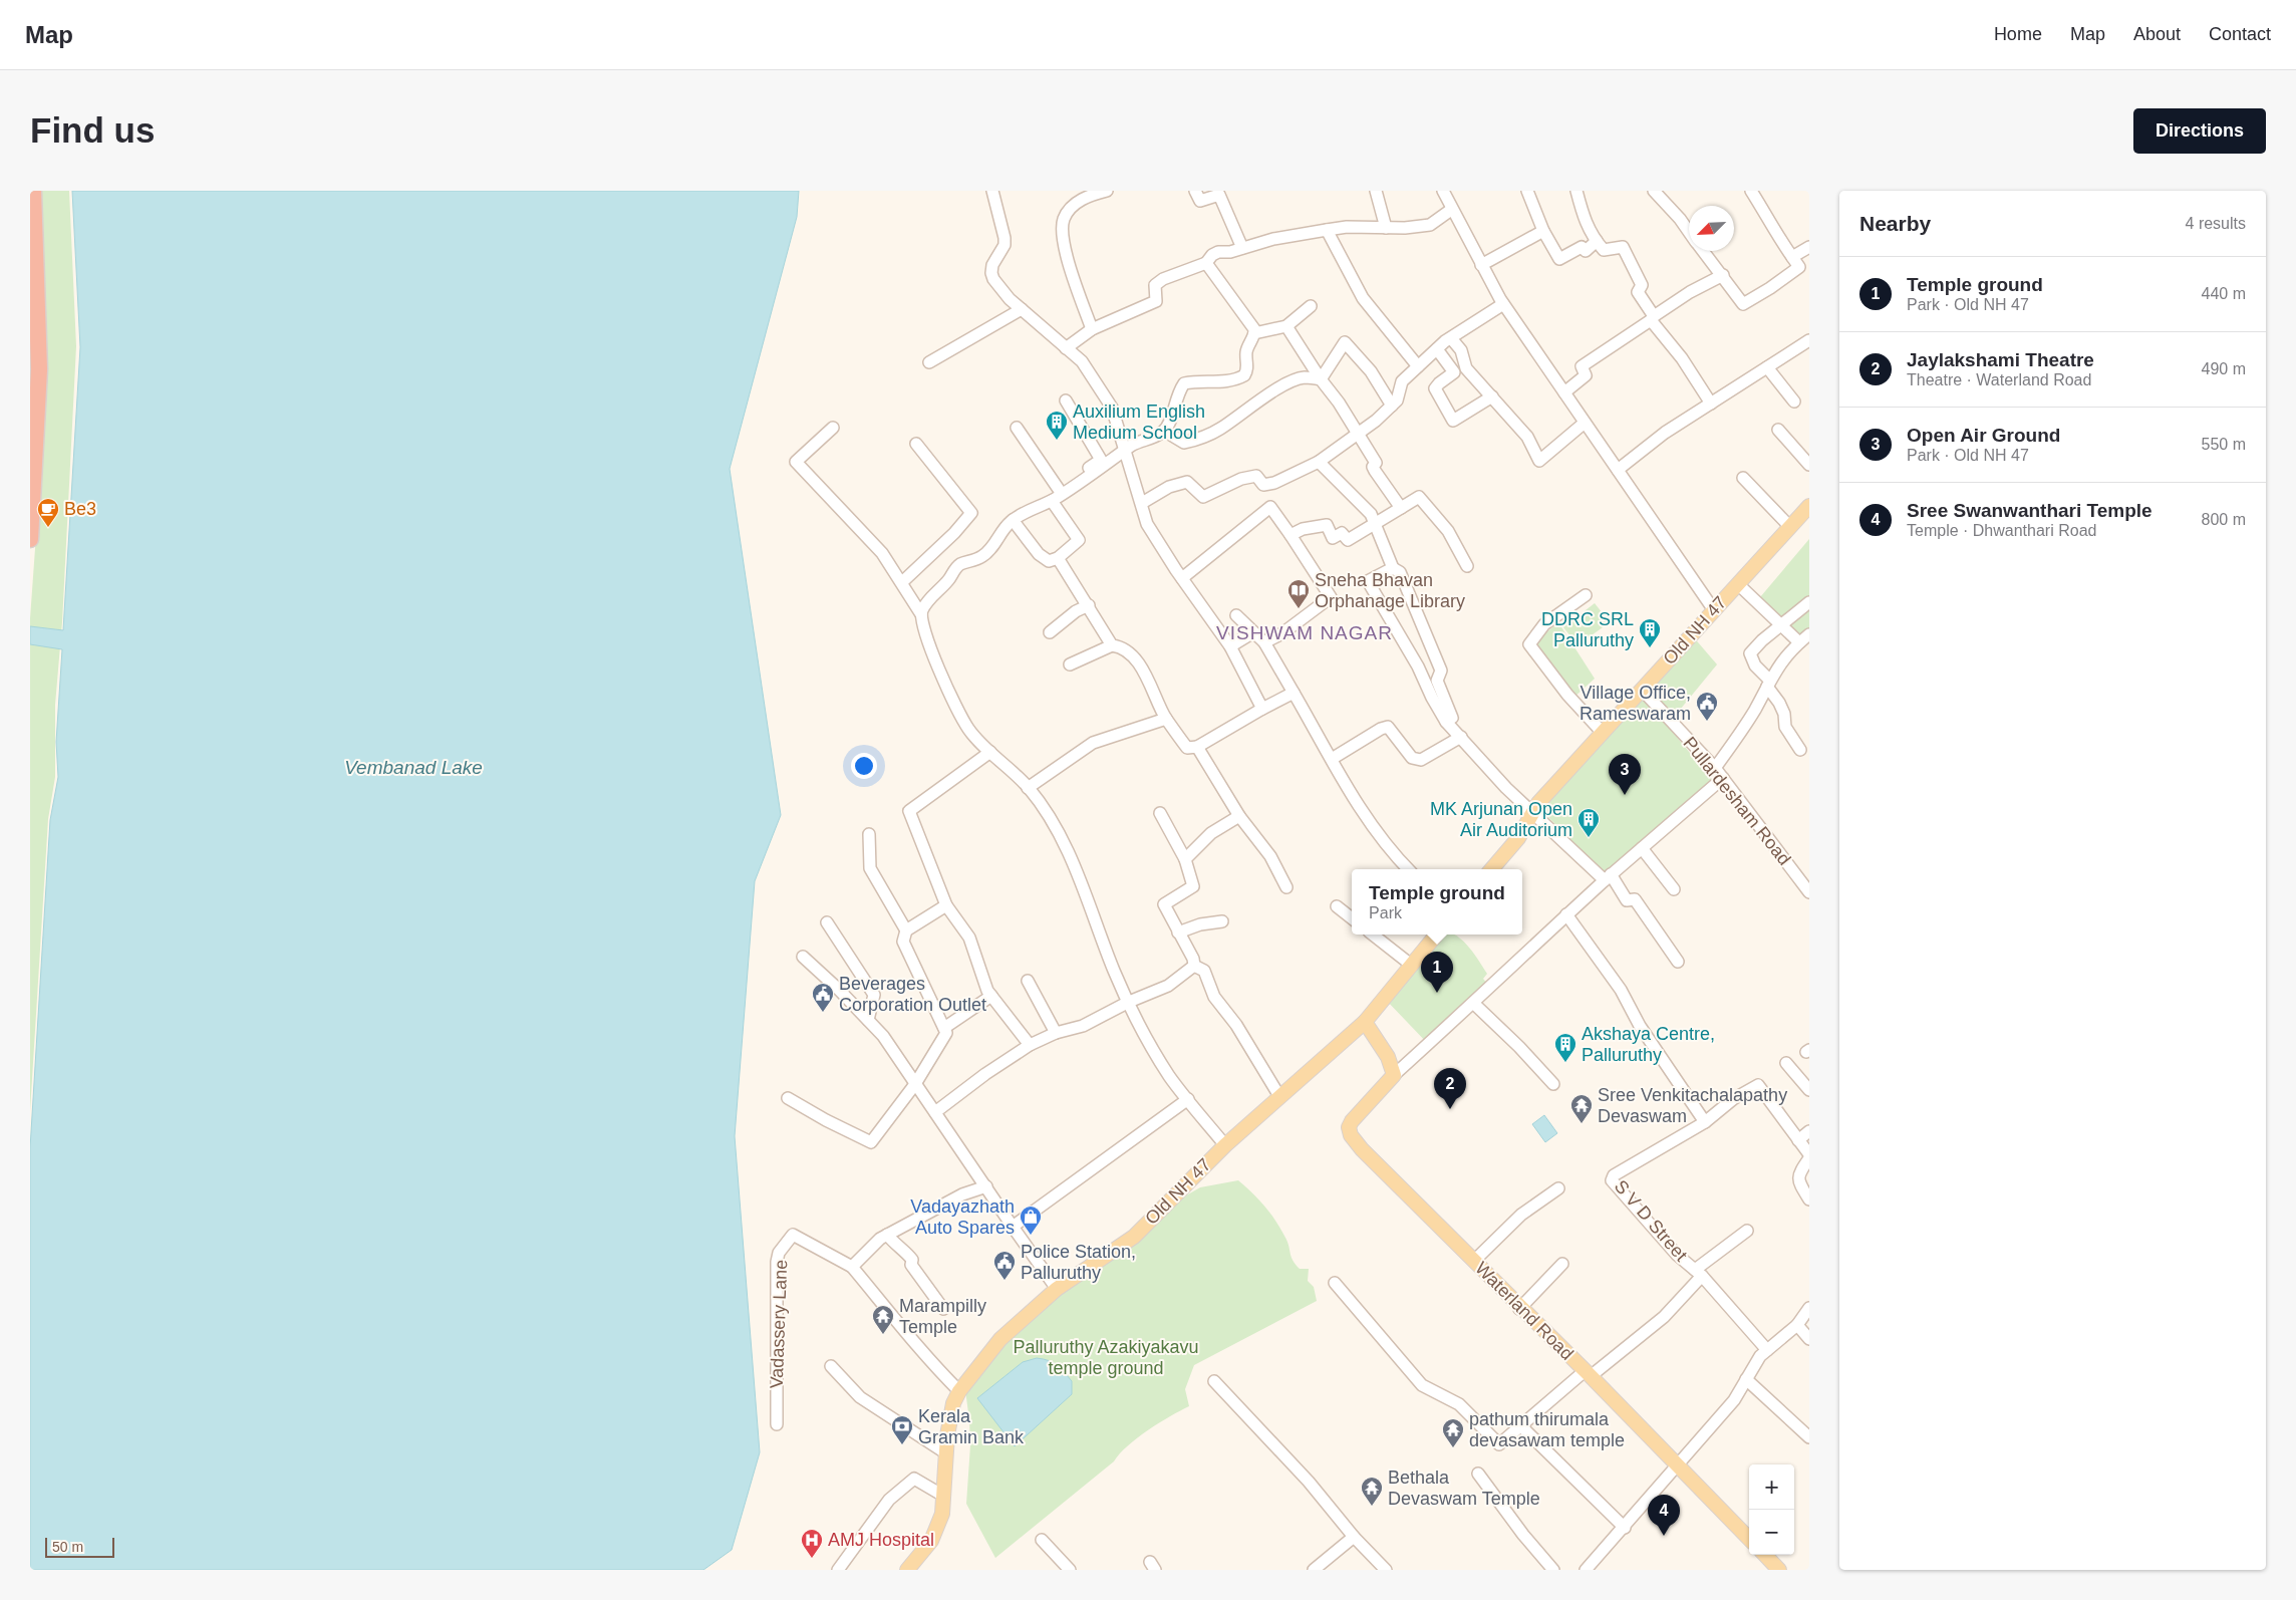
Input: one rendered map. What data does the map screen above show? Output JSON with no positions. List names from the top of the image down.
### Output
{
  "streets": {
    "main road": ["Old NH 47", "Waterland Road"],
    "street": ["Pullardesham Road", "S V D Street", "Vadassery Lane"]
  },
  "crossings": [
    ["Old NH 47", "Pullardesham Road"]
  ],
  "districts": ["VISHWAM NAGAR"],
  "water": ["Vembanad Lake"],
  "parks": ["Palluruthy Azakiyakavu temple ground"],
  "places": {
    "building": [
      "Auxilium English Medium School",
      "DDRC SRL Palluruthy",
      "MK Arjunan Open Air Auditorium",
      "Akshaya Centre, Palluruthy"
    ],
    "cafe": ["Be3"],
    "library": ["Sneha Bhavan Orphanage Library"],
    "public building": ["Village Office, Rameswaram", "Beverages Corporation Outlet", "Police Station, Palluruthy"],
    "temple": [
      "Sree Venkitachalapathy Devaswam",
      "Marampilly Temple",
      "pathum thirumala devasawam temple",
      "Bethala Devaswam Temple"
    ],
    "shop": ["Vadayazhath Auto Spares"],
    "bank": ["Kerala Gramin Bank"],
    "hospital": ["AMJ Hospital"]
  },
  "scale_bar": "50 m",
  "north": "bottom left",
  "page": {
    "header": "Map",
    "nav": [
      "Home",
      "Map",
      "About",
      "Contact"
    ],
    "buttons": "Directions",
    "title": "Find us",
    "heading": ["Nearby", "4 results"],
    "list": [
      {
        "mark": "1",
        "name": "Temple ground",
        "note": "Park · Old NH 47",
        "value": "440 m"
      },
      {
        "mark": "2",
        "name": "Jaylakshami Theatre",
        "note": "Theatre · Waterland Road",
        "value": "490 m"
      },
      {
        "mark": "3",
        "name": "Open Air Ground",
        "note": "Park · Old NH 47",
        "value": "550 m"
      },
      {
        "mark": "4",
        "name": "Sree Swanwanthari Temple",
        "note": "Temple · Dhwanthari Road",
        "value": "800 m"
      }
    ],
    "pins": [
      "3",
      "1",
      "2",
      "4"
    ],
    "popup": ["Temple ground", "Park"],
    "map_buttons": ["+", "−"],
    "scale": "50 m"
  }
}
